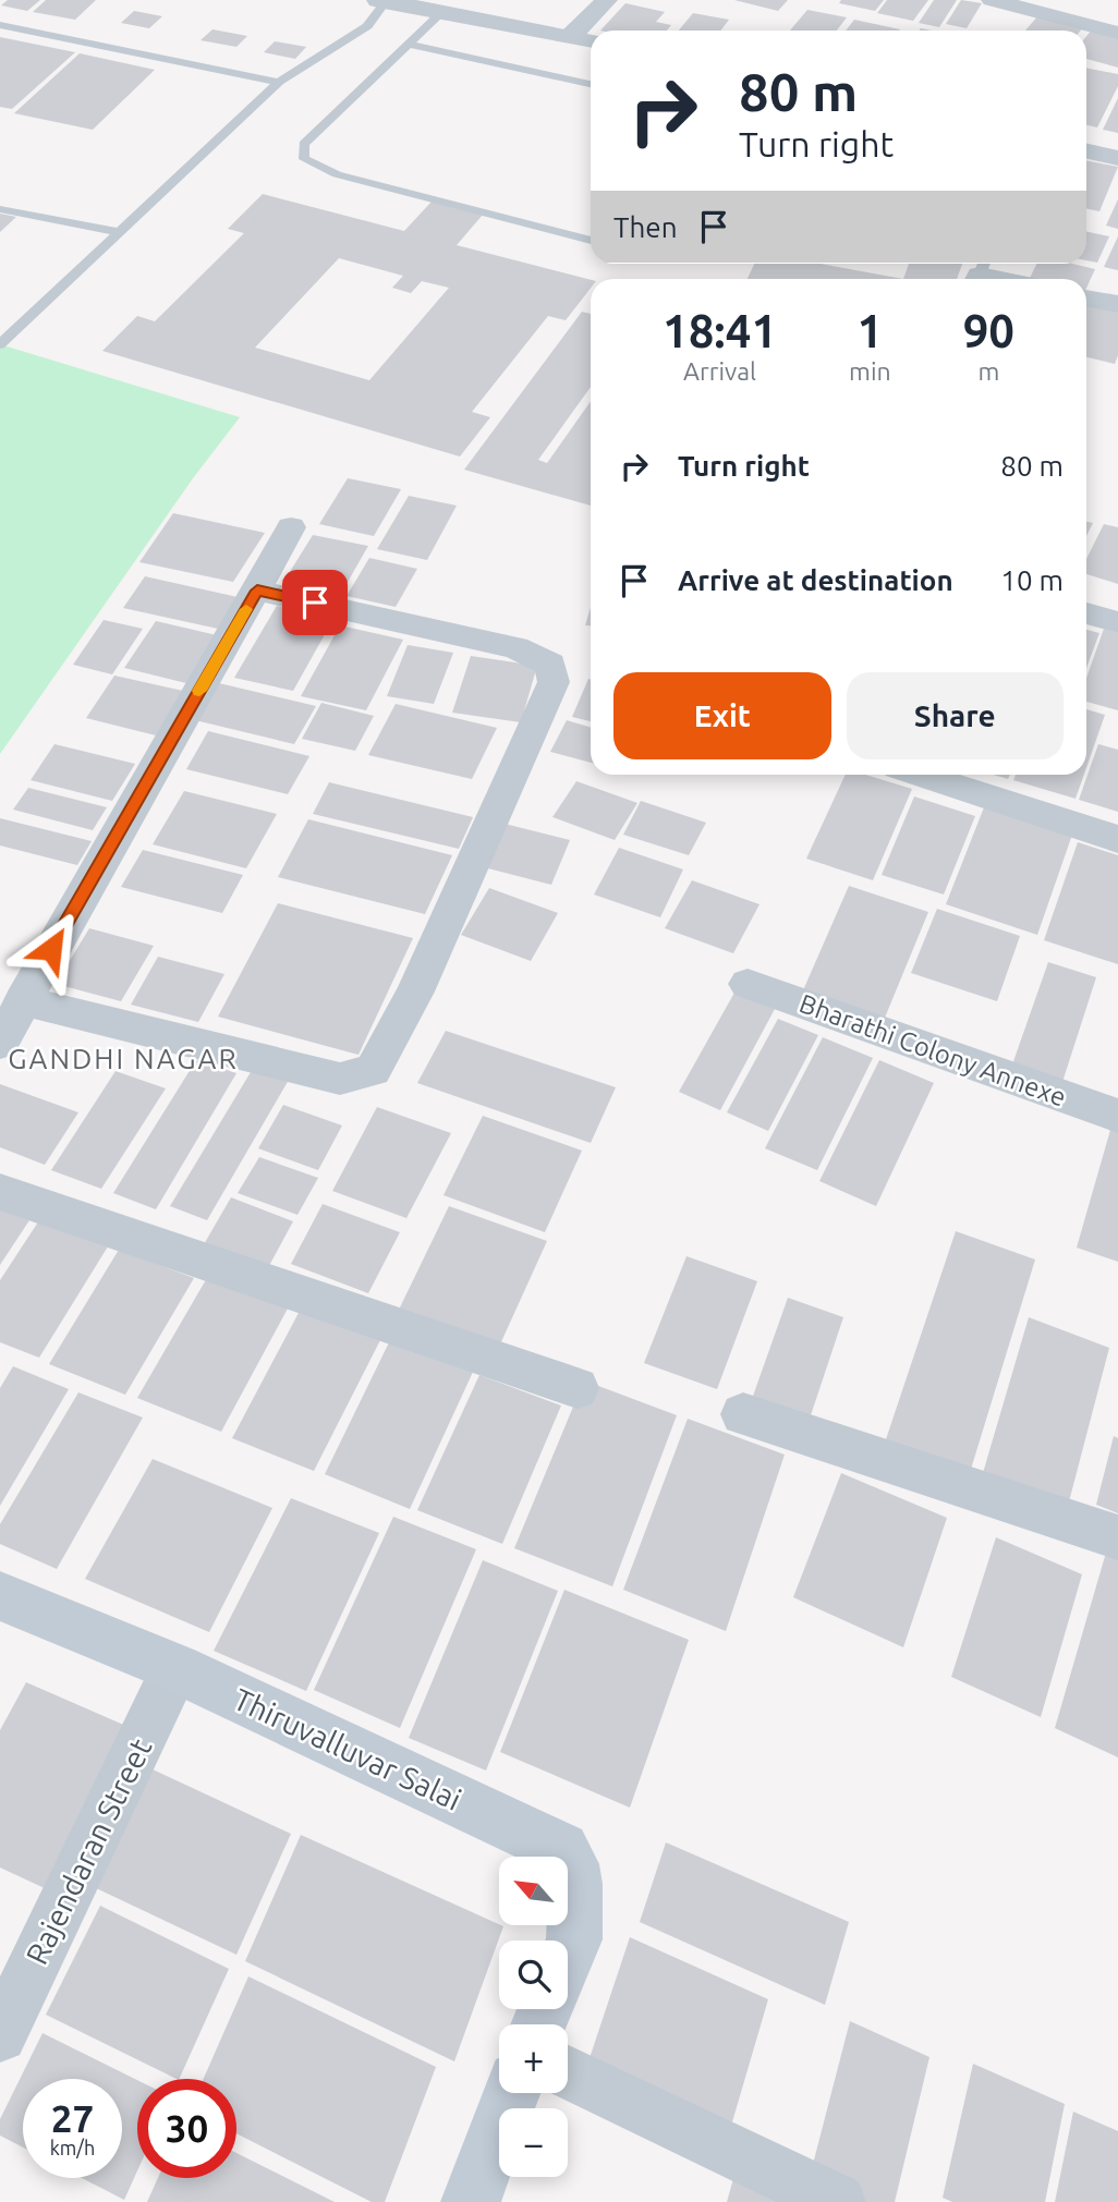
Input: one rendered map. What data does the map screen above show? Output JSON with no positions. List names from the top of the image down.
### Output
{
  "streets": {
    "main road": ["Thiruvalluvar Salai"],
    "street": ["Bharathi Colony Annexe", "Rajendaran Street"]
  },
  "crossings": [
    ["Thiruvalluvar Salai", "Rajendaran Street"]
  ],
  "districts": ["GANDHI NAGAR"],
  "north": "top left",
  "page": {
    "turn": ["80 m", "Turn right"],
    "then": "Then",
    "eta": [
      "18:41",
      "Arrival",
      "1",
      "min",
      "90",
      "m"
    ],
    "list": [
      {
        "name": "Turn right",
        "value": "80 m"
      },
      {
        "name": "Arrive at destination",
        "value": "10 m"
      }
    ],
    "buttons": ["Exit", "Share"],
    "map_buttons": ["+", "−"],
    "speed": "27 km/h",
    "limit": "30"
  }
}
